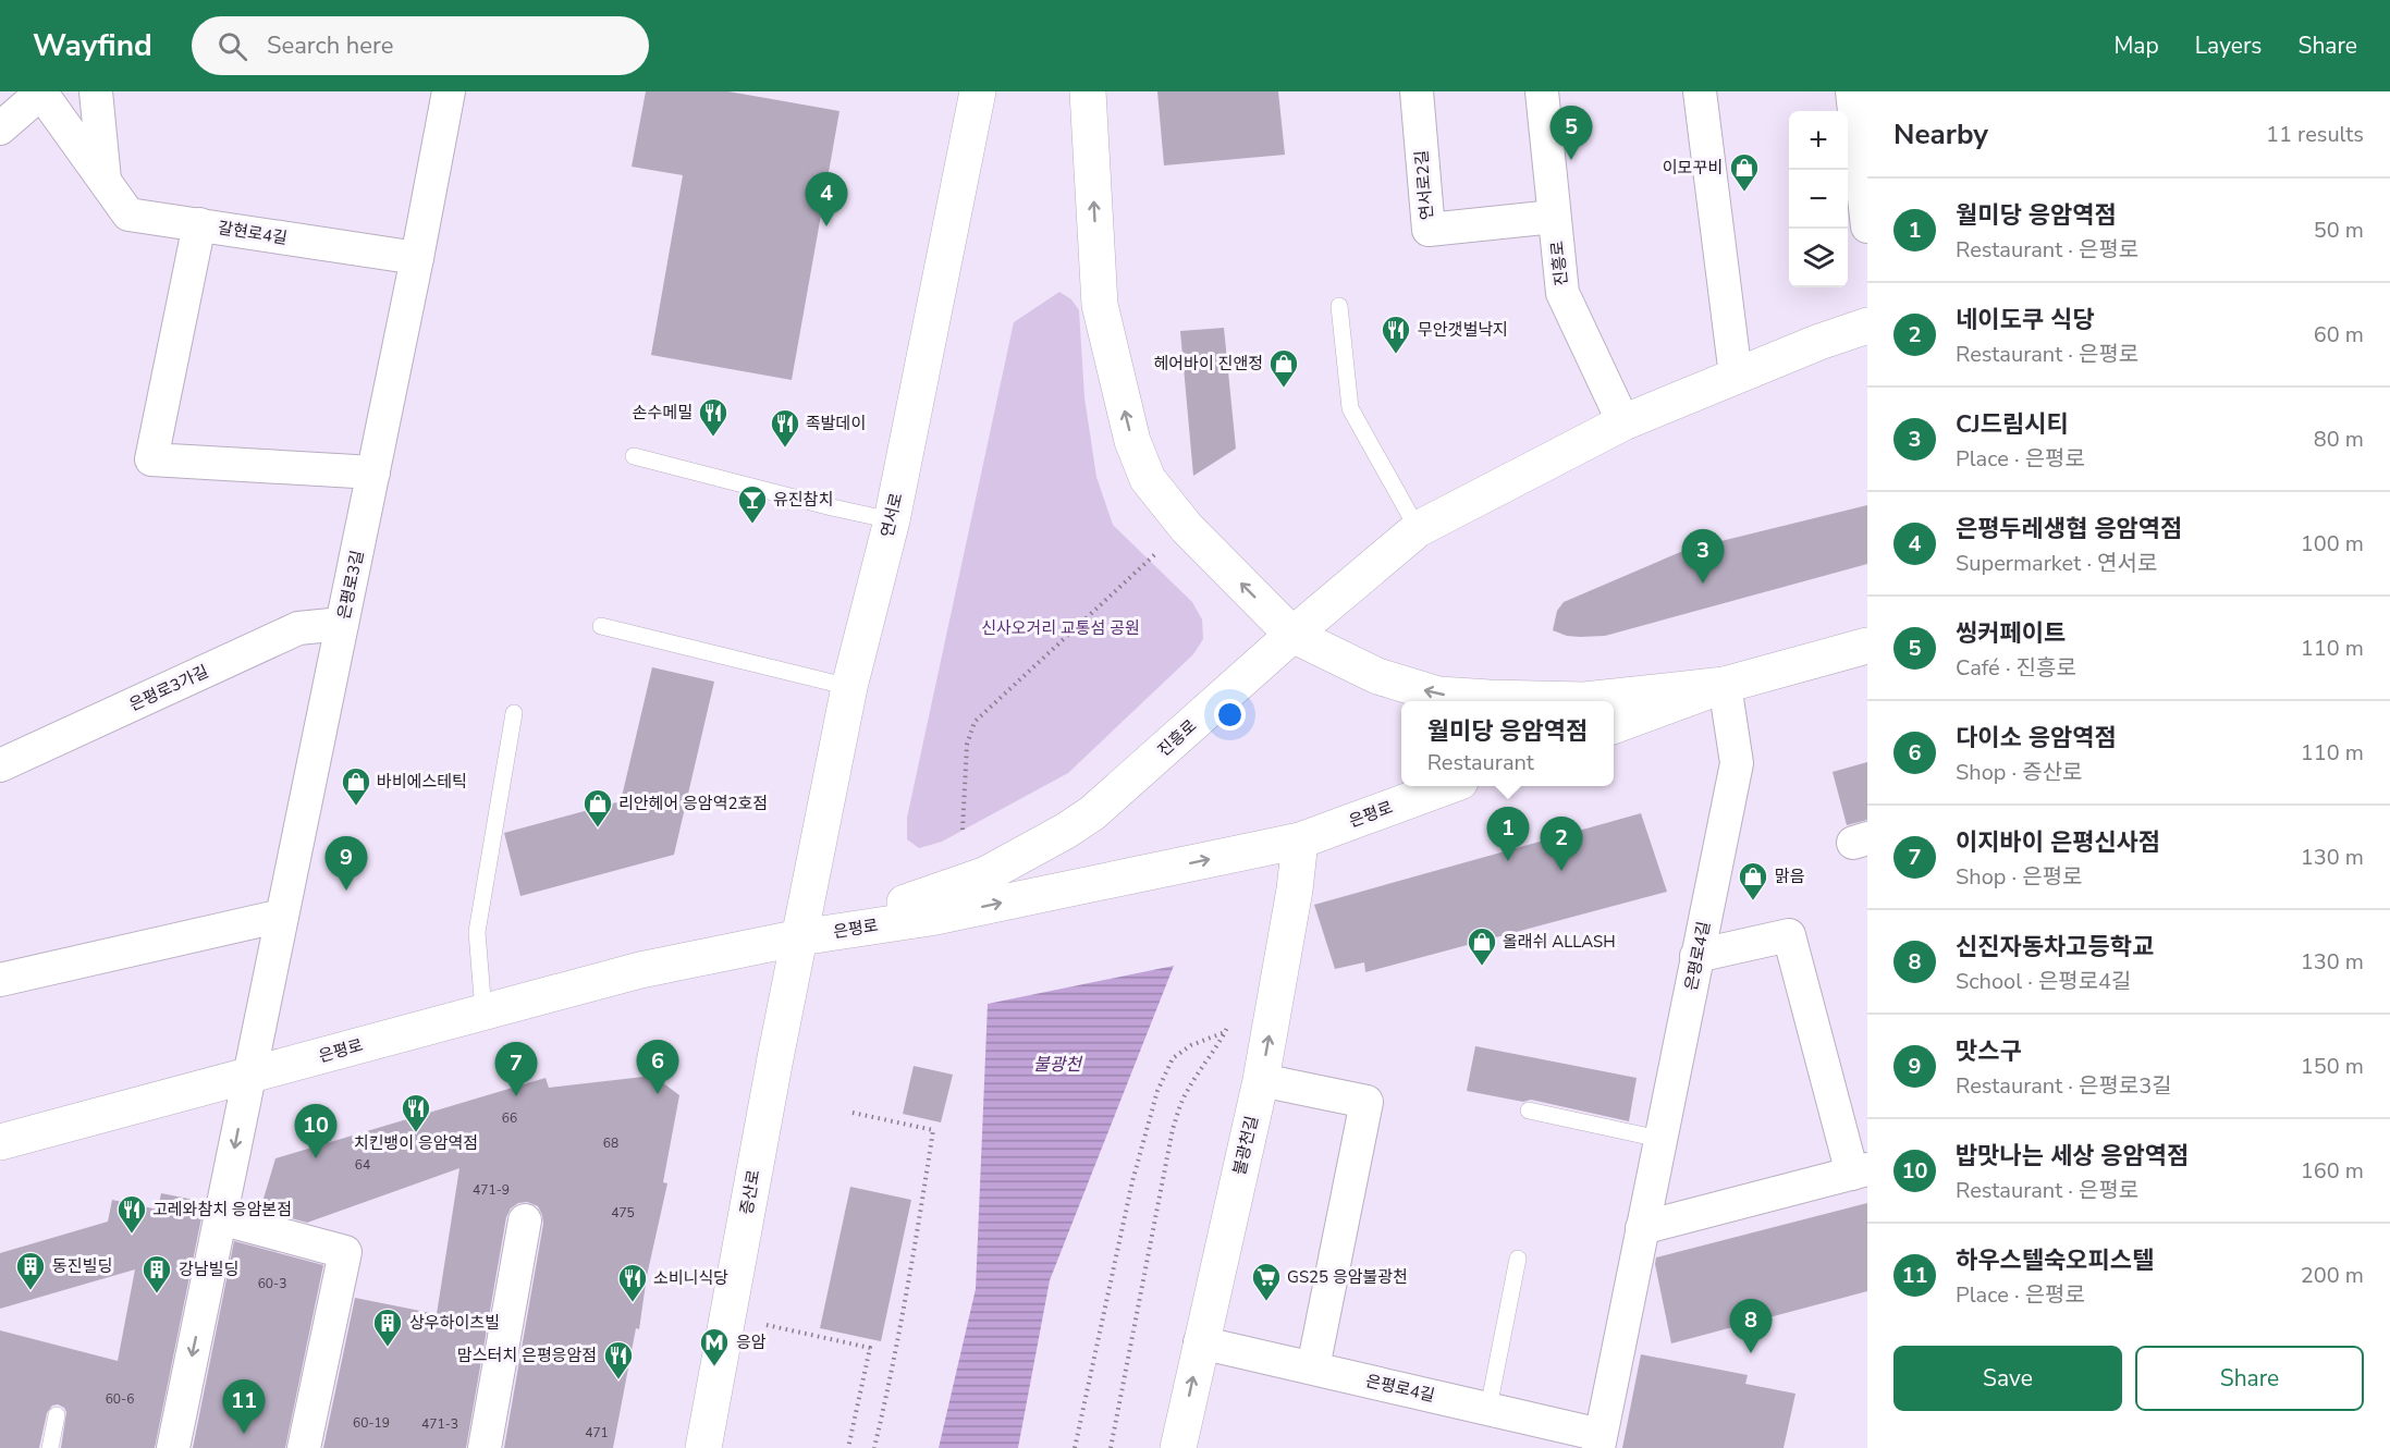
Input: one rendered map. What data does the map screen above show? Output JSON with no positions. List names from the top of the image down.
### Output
{
  "streets": {
    "main road": [
      "진흥로",
      "연서로",
      "은평로",
      "불광천길",
      "증산로"
    ],
    "street": [
      "연서로2길",
      "갈현로4길",
      "은평로3길",
      "은평로3가길",
      "은평로4길"
    ]
  },
  "crossings": [
    ["연서로2길", "진흥로"],
    ["갈현로4길", "은평로3길"],
    ["진흥로", "연서로"],
    ["진흥로", "은평로"],
    ["진흥로", "증산로"],
    ["연서로", "은평로"],
    ["연서로", "증산로"],
    ["은평로3길", "은평로3가길"],
    ["은평로3길", "은평로"],
    ["은평로", "불광천길"],
    ["은평로", "증산로"],
    ["은평로4길", "불광천길"]
  ],
  "one_way": ["불광천길"],
  "water": ["불광천"],
  "parks": ["신사오거리 교통섬 공원"],
  "places": {
    "shop": [
      "이모꾸비",
      "헤어바이 진앤정",
      "바비에스테틱",
      "리안헤어 응암역2호점",
      "맑음",
      "올래쉬 ALLASH"
    ],
    "restaurant": [
      "무안갯벌낙지",
      "손수메밀",
      "족발데이",
      "치킨뱅이 응암역점",
      "고레와참치 응암본점",
      "소비니식당",
      "맘스터치 은평응암점"
    ],
    "bar": ["유진참치"],
    "building": ["동진빌딩", "강남빌딩", "상우하이츠빌"],
    "supermarket": ["GS25 응암불광천"],
    "metro station": ["응암"]
  },
  "house_numbers": [
    "66",
    "68",
    "64",
    "471-9",
    "475",
    "60-3",
    "60-6",
    "60-19",
    "471-3",
    "471"
  ],
  "page": {
    "header": "Wayfind",
    "search": "Search here",
    "nav": ["Map", "Layers", "Share"],
    "heading": ["Nearby", "11 results"],
    "pins": [
      "5",
      "4",
      "3",
      "1",
      "2",
      "9",
      "6",
      "7",
      "10",
      "8",
      "11"
    ],
    "map_buttons": ["+", "−"],
    "list": [
      {
        "mark": "1",
        "name": "월미당 응암역점",
        "note": "Restaurant · 은평로",
        "value": "50 m"
      },
      {
        "mark": "2",
        "name": "네이도쿠 식당",
        "note": "Restaurant · 은평로",
        "value": "60 m"
      },
      {
        "mark": "3",
        "name": "CJ드림시티",
        "note": "Place · 은평로",
        "value": "80 m"
      },
      {
        "mark": "4",
        "name": "은평두레생협 응암역점",
        "note": "Supermarket · 연서로",
        "value": "100 m"
      },
      {
        "mark": "5",
        "name": "씽커페이트",
        "note": "Café · 진흥로",
        "value": "110 m"
      },
      {
        "mark": "6",
        "name": "다이소 응암역점",
        "note": "Shop · 증산로",
        "value": "110 m"
      },
      {
        "mark": "7",
        "name": "이지바이 은평신사점",
        "note": "Shop · 은평로",
        "value": "130 m"
      },
      {
        "mark": "8",
        "name": "신진자동차고등학교",
        "note": "School · 은평로4길",
        "value": "130 m"
      },
      {
        "mark": "9",
        "name": "맛스구",
        "note": "Restaurant · 은평로3길",
        "value": "150 m"
      },
      {
        "mark": "10",
        "name": "밥맛나는 세상 응암역점",
        "note": "Restaurant · 은평로",
        "value": "160 m"
      },
      {
        "mark": "11",
        "name": "하우스텔숙오피스텔",
        "note": "Place · 은평로",
        "value": "200 m"
      }
    ],
    "popup": ["월미당 응암역점", "Restaurant"],
    "buttons": ["Save", "Share"]
  }
}
